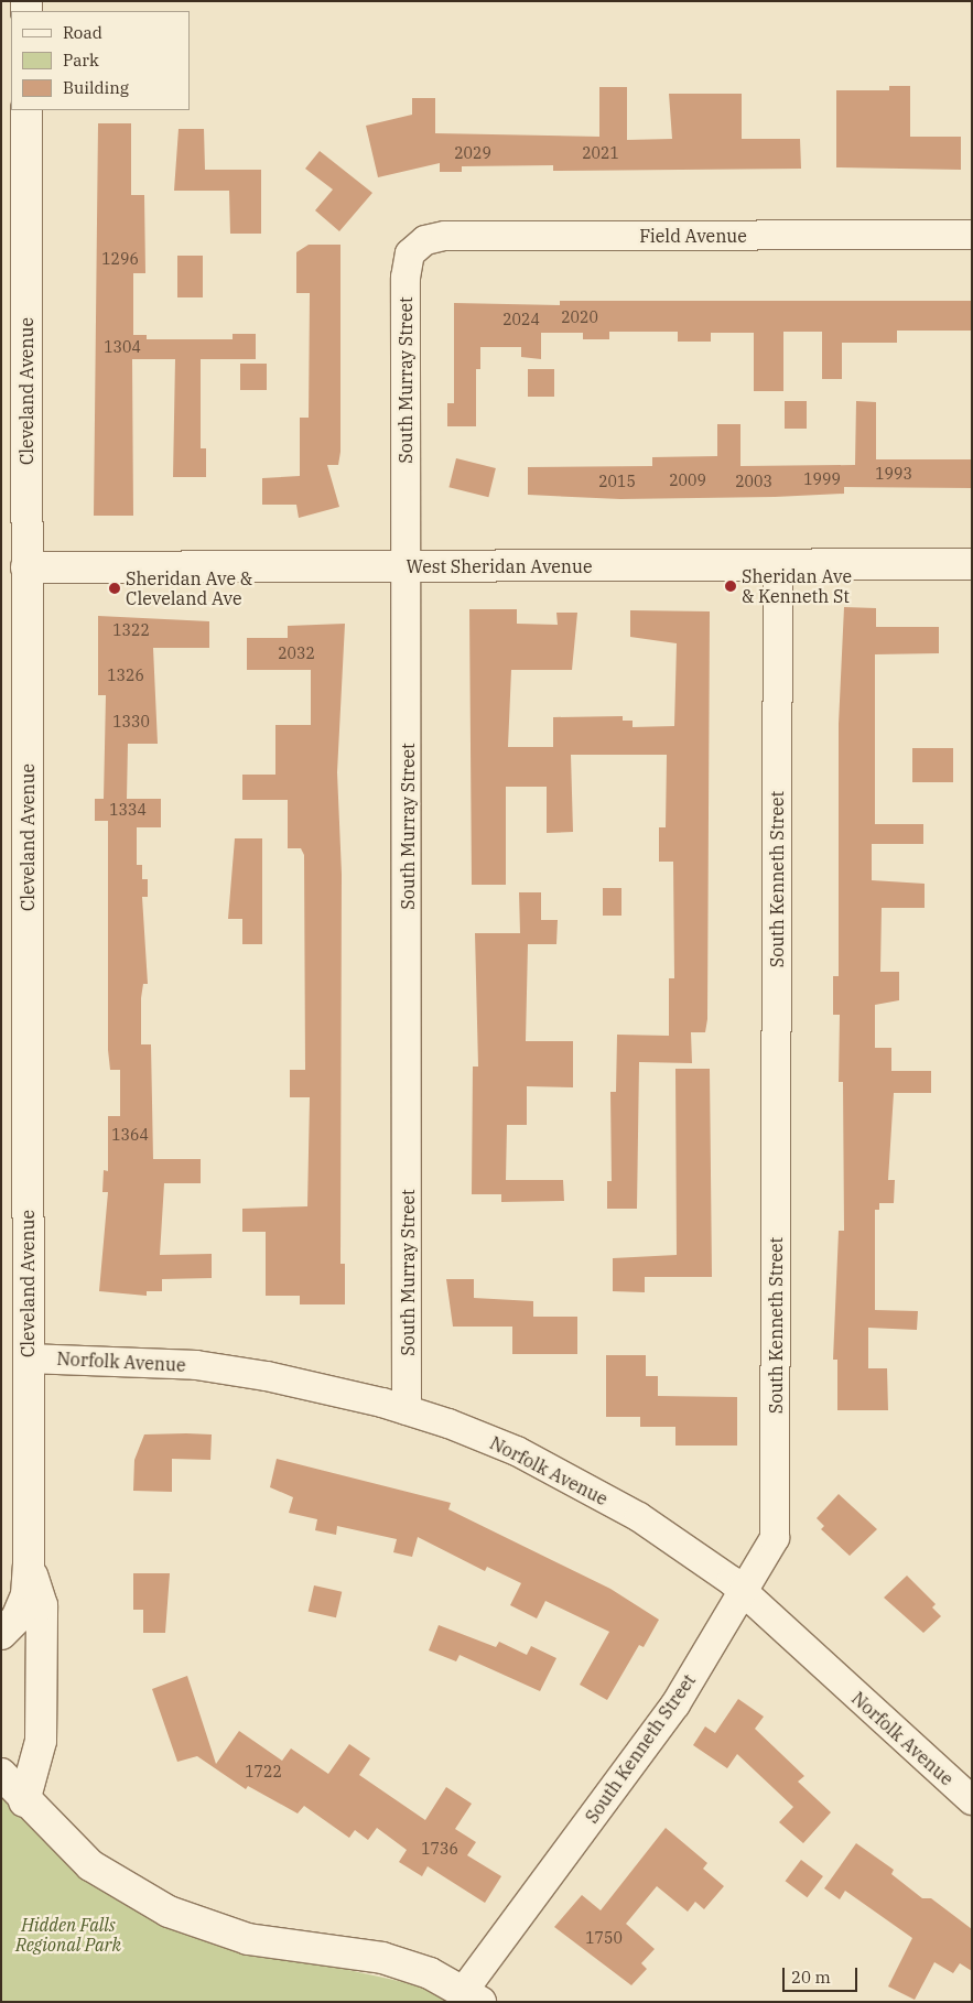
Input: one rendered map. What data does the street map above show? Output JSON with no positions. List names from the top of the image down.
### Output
{
  "streets": {
    "street": [
      "Field Avenue",
      "South Murray Street",
      "Cleveland Avenue",
      "West Sheridan Avenue",
      "South Kenneth Street",
      "Norfolk Avenue"
    ]
  },
  "crossings": [
    ["Field Avenue", "South Murray Street"],
    ["South Murray Street", "West Sheridan Avenue"],
    ["South Murray Street", "Norfolk Avenue"],
    ["Cleveland Avenue", "West Sheridan Avenue"],
    ["Cleveland Avenue", "Norfolk Avenue"],
    ["West Sheridan Avenue", "South Kenneth Street"],
    ["South Kenneth Street", "Norfolk Avenue"]
  ],
  "parks": ["Hidden Falls Regional Park"],
  "places": ["Sheridan Ave & Kenneth St", "Sheridan Ave & Cleveland Ave"],
  "house_numbers": [
    "2029",
    "2021",
    "1296",
    "2020",
    "2024",
    "1304",
    "1993",
    "1999",
    "2009",
    "2015",
    "2003",
    "1322",
    "2032",
    "1326",
    "1330",
    "1334",
    "1364",
    "1722",
    "1736",
    "1750"
  ],
  "legend": ["Road", "Park", "Building"],
  "scale_bar": "20 m"
}
